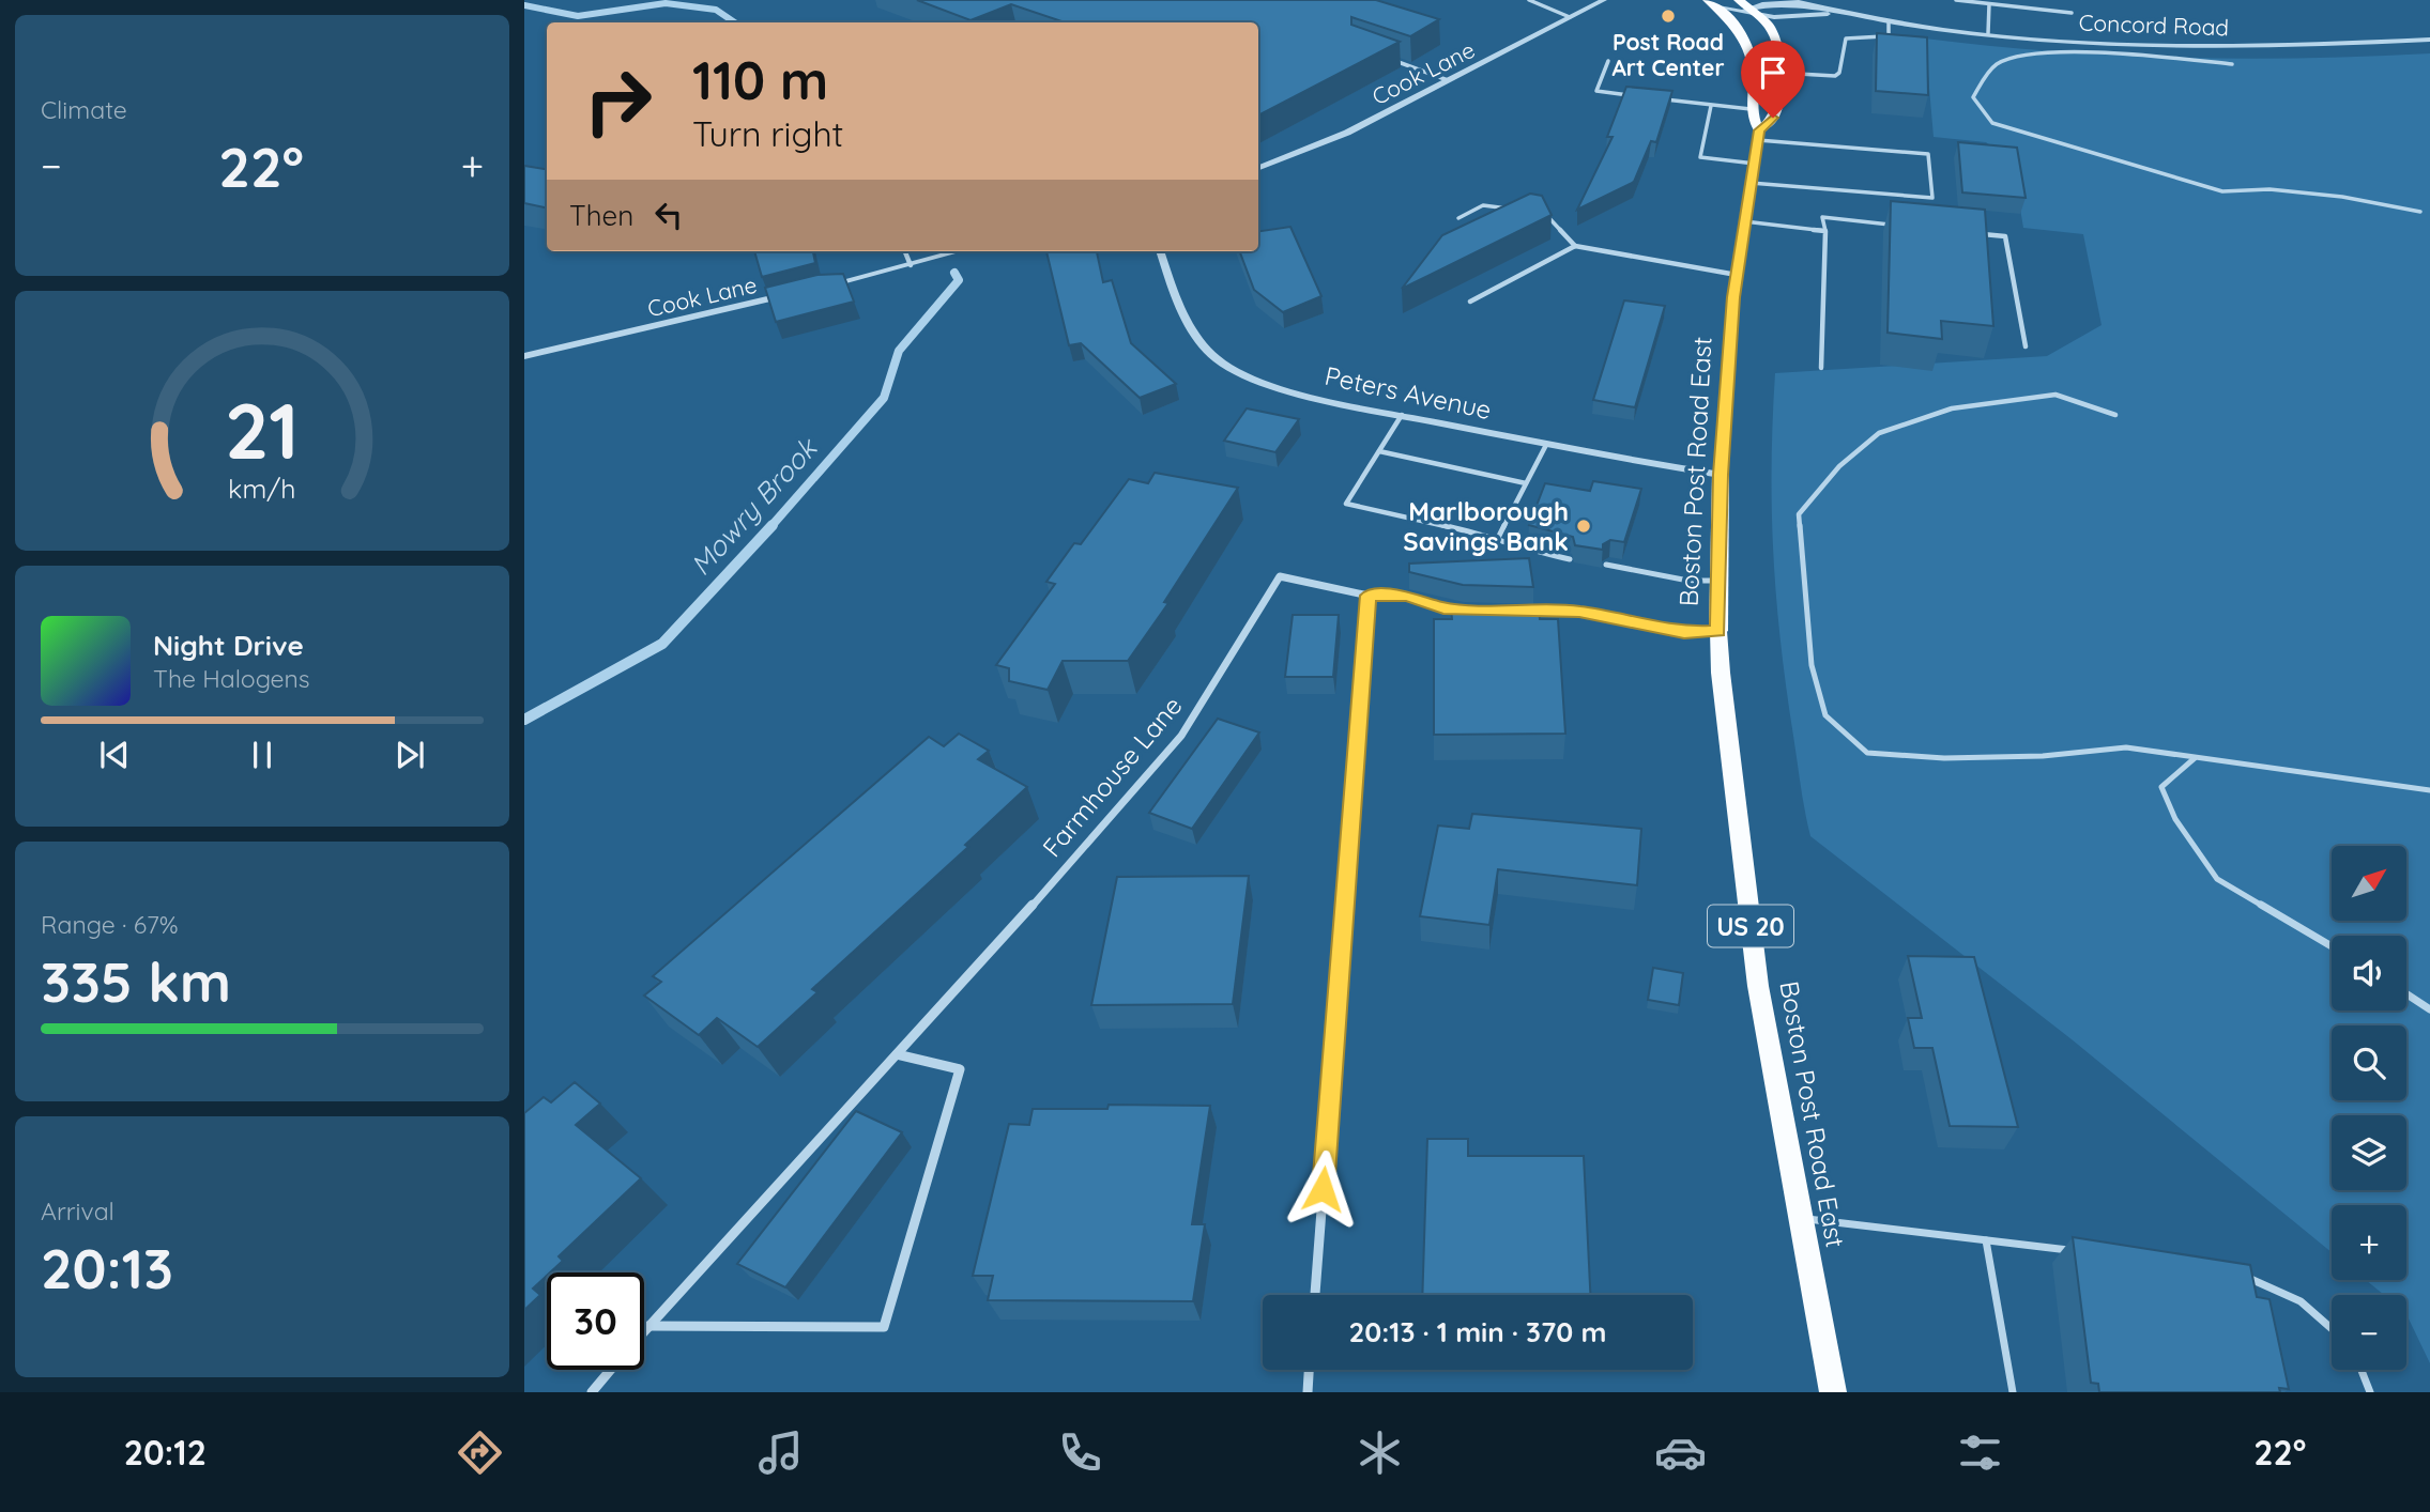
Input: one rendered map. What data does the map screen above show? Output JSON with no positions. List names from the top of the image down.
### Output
{
  "streets": {
    "highway": ["Boston Post Road East", "US 20"],
    "street": [
      "Concord Road",
      "Cook Lane",
      "Peters Avenue",
      "Farmhouse Lane"
    ]
  },
  "crossings": [
    ["Peters Avenue", "Boston Post Road East"]
  ],
  "water": ["Mowry Brook"],
  "places": ["Post Road Art Center", "Marlborough Savings Bank"],
  "north": "top right",
  "page": {
    "tile": [
      "Climate",
      ["Range · 67%", "335 km"],
      ["Arrival", "20:13"]
    ],
    "turn": ["110 m", "Turn right"],
    "heat": ["−", "22°", "+"],
    "then": "Then",
    "song": ["Night Drive", "The Halogens"],
    "map_buttons": ["+", "−"],
    "limit": "30",
    "trip": "20:13 · 1 min · 370 m",
    "tabs": ["20:12", "22°"],
    "gauge": ["21", "km/h"]
  }
}
